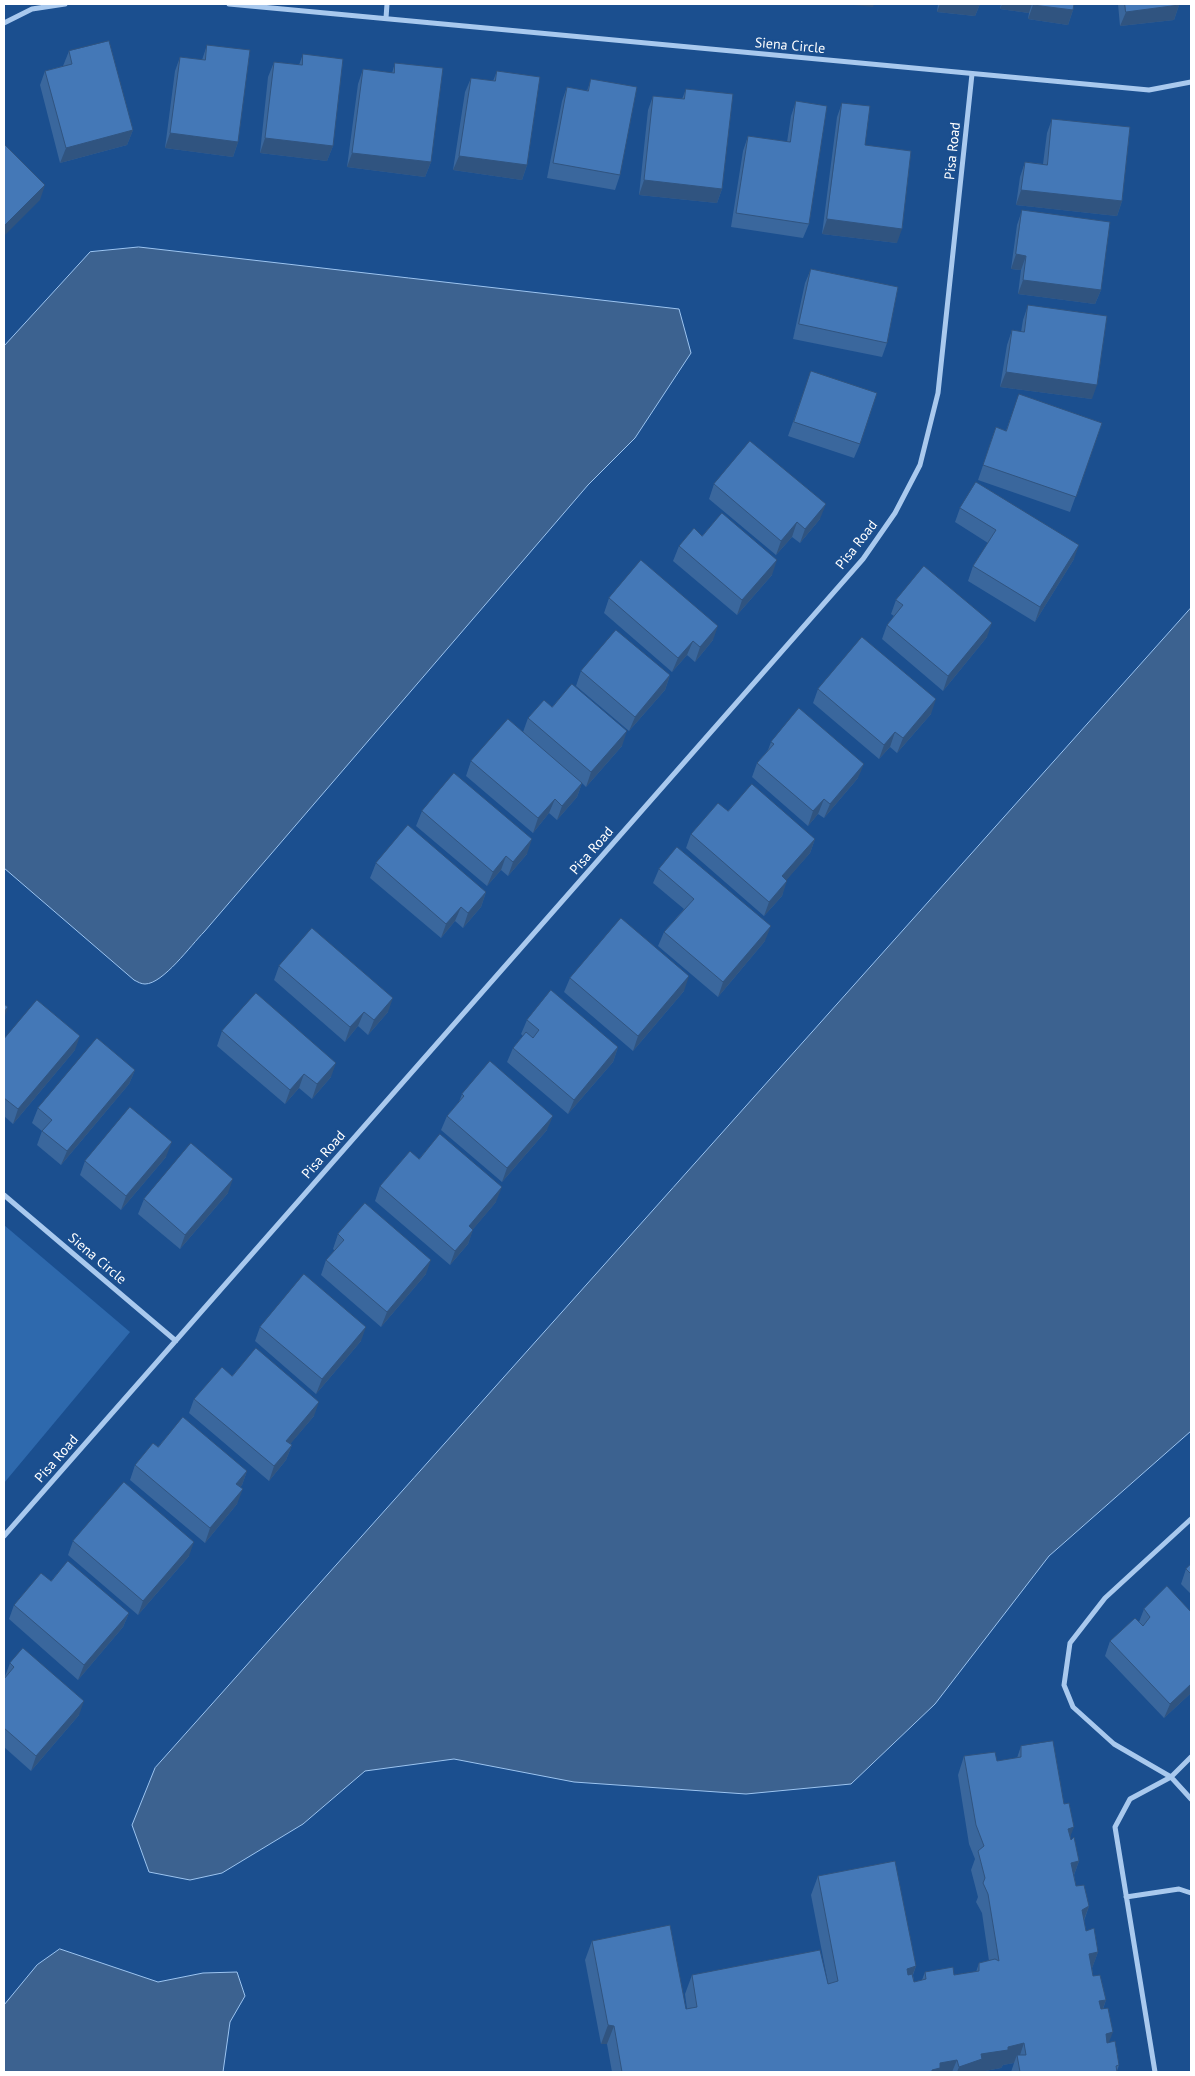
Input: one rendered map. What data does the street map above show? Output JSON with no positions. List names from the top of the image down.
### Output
{
  "streets": {
    "street": ["Siena Circle", "Pisa Road"]
  },
  "crossings": [
    ["Siena Circle", "Pisa Road"]
  ]
}
